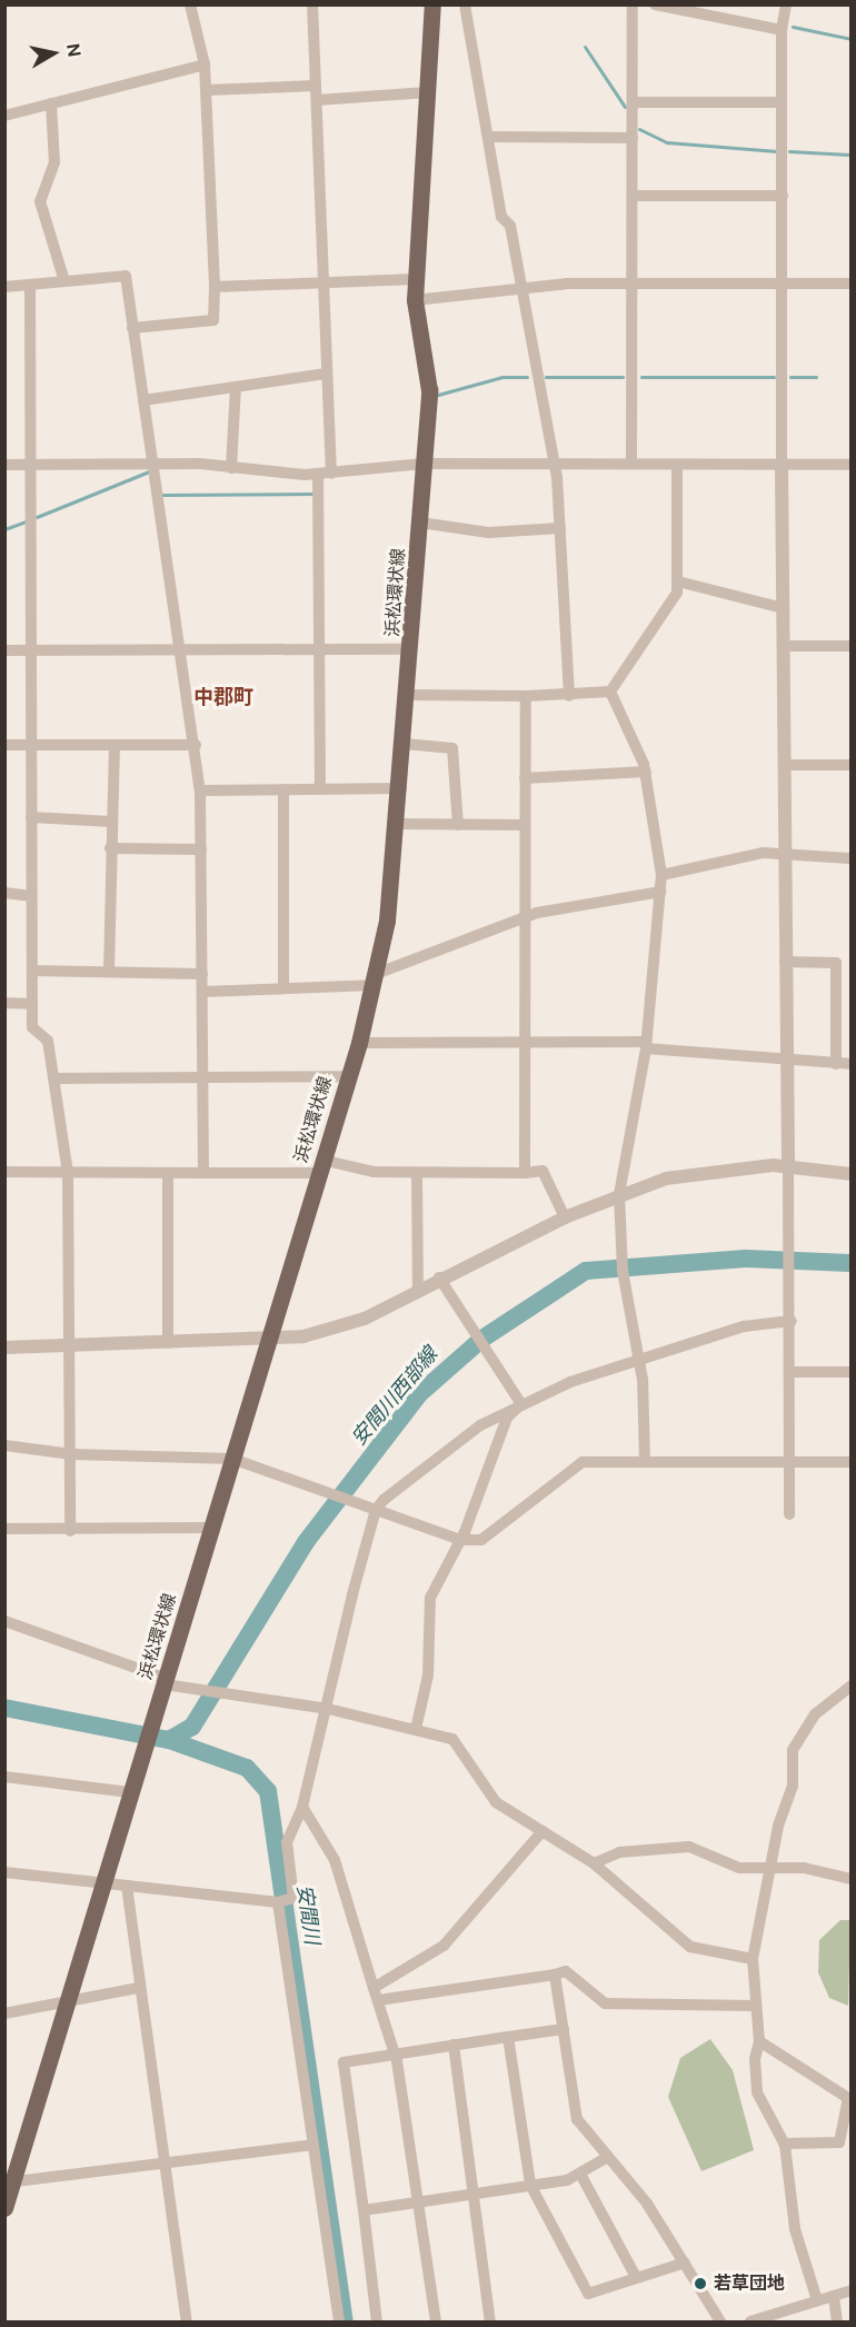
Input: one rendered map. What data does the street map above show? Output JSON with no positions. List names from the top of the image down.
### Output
{
  "streets": {
    "main road": ["浜松環状線"]
  },
  "districts": ["中郡町"],
  "water": ["安間川西部線", "安間川"],
  "places": ["若草団地"],
  "north": "right"
}
